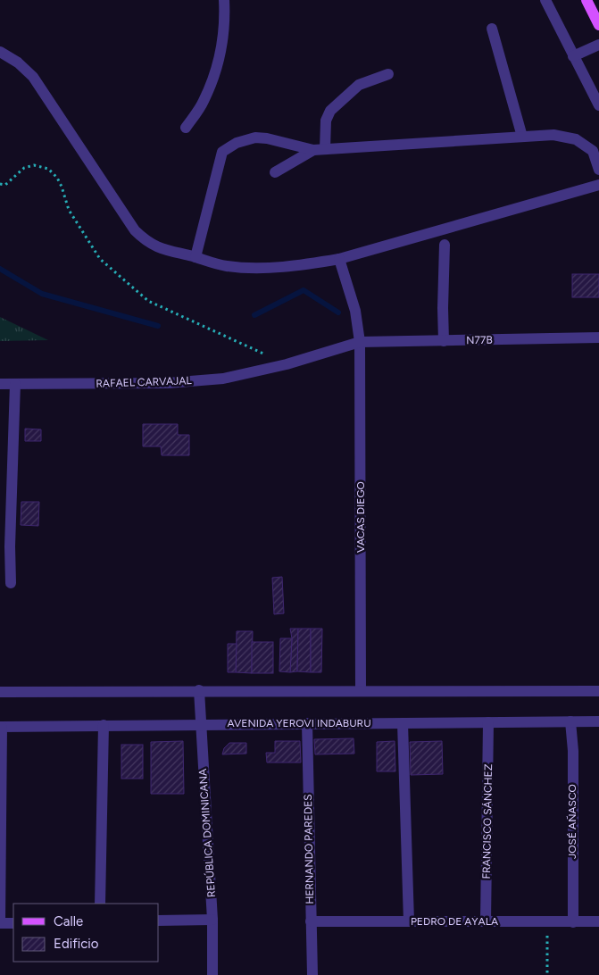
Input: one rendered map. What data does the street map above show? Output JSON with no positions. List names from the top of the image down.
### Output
{
  "streets": {
    "street": [
      "N77B",
      "RAFAEL CARVAJAL",
      "VACAS DIEGO",
      "AVENIDA YEROVI INDABURU",
      "FRANCISCO SÁNCHEZ",
      "JOSÉ AÑASCO",
      "REPÚBLICA DOMINICANA",
      "HERNANDO PAREDES",
      "PEDRO DE AYALA"
    ]
  },
  "crossings": [
    ["N77B", "RAFAEL CARVAJAL"],
    ["N77B", "VACAS DIEGO"],
    ["RAFAEL CARVAJAL", "VACAS DIEGO"],
    ["AVENIDA YEROVI INDABURU", "FRANCISCO SÁNCHEZ"],
    ["AVENIDA YEROVI INDABURU", "JOSÉ AÑASCO"],
    ["AVENIDA YEROVI INDABURU", "REPÚBLICA DOMINICANA"],
    ["AVENIDA YEROVI INDABURU", "HERNANDO PAREDES"],
    ["FRANCISCO SÁNCHEZ", "PEDRO DE AYALA"],
    ["JOSÉ AÑASCO", "PEDRO DE AYALA"],
    ["HERNANDO PAREDES", "PEDRO DE AYALA"]
  ],
  "legend": ["Calle", "Edificio"]
}
